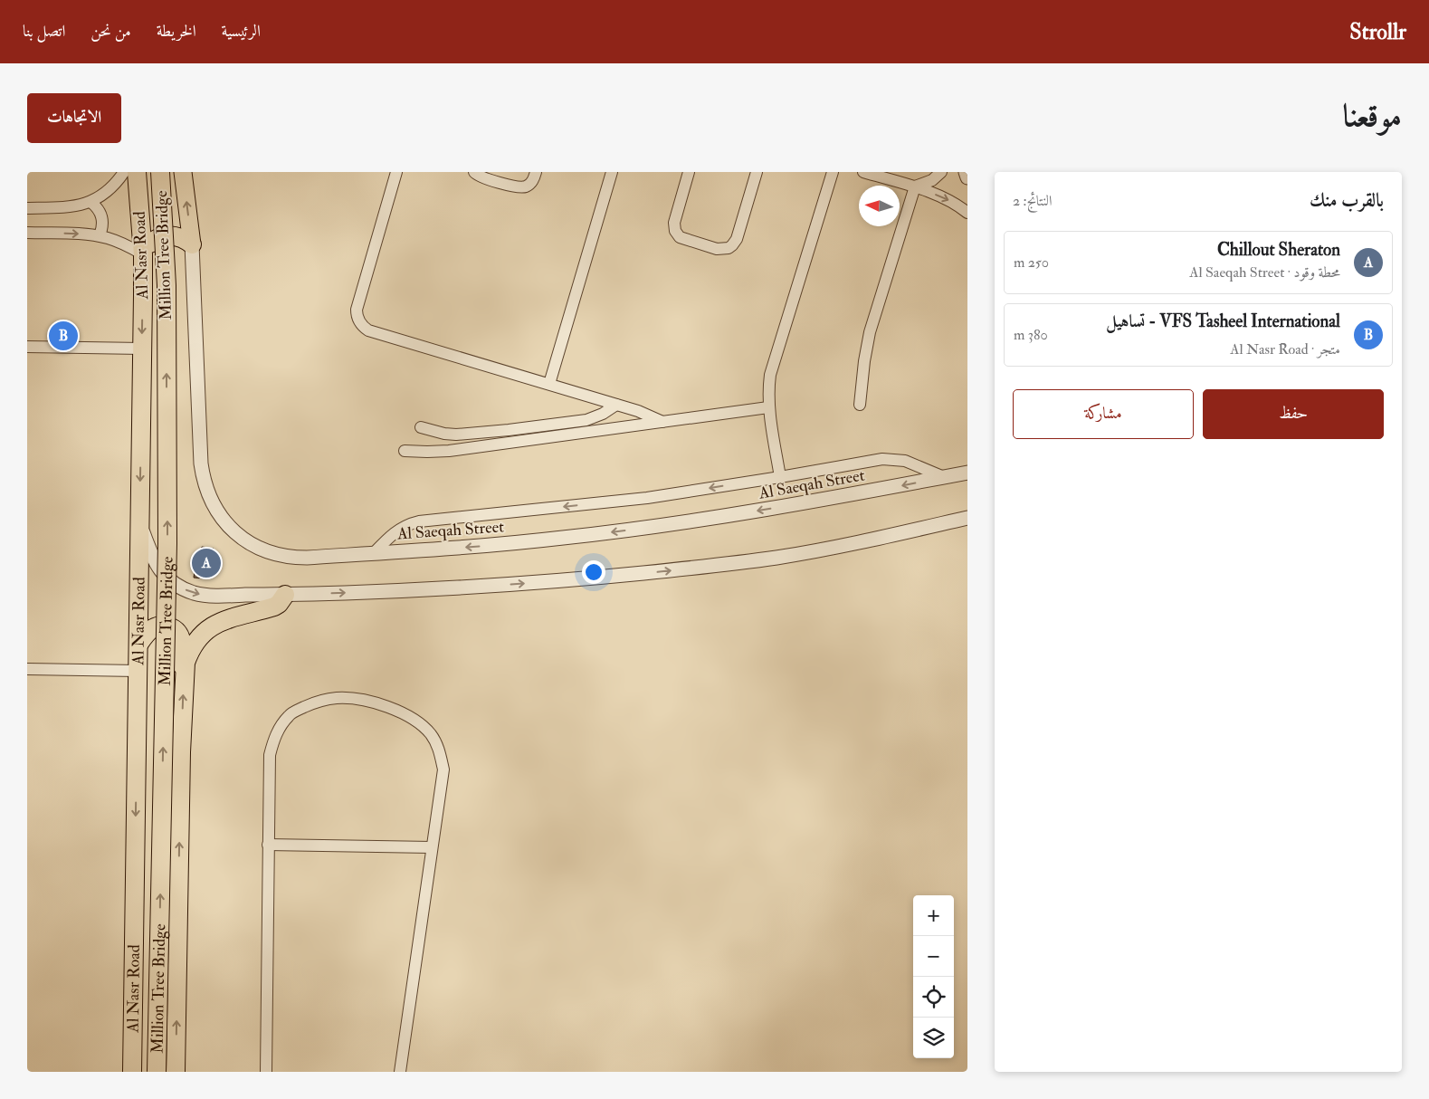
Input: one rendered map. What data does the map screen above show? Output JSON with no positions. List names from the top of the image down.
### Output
{
  "streets": {
    "highway": ["Al Nasr Road", "Million Tree Bridge"],
    "street": ["Al Saeqah Street"]
  },
  "north": "left",
  "page": {
    "header": "Strollr",
    "nav": [
      "الرئيسية",
      "الخريطة",
      "من نحن",
      "اتصل بنا"
    ],
    "title": "موقعنا",
    "buttons": [
      "الاتجاهات",
      ["حفظ", "مشاركة"]
    ],
    "heading": ["بالقرب منك", "النتائج: 2"],
    "list": [
      {
        "mark": "A",
        "name": "Chillout Sheraton",
        "note": "محطة وقود · Al Saeqah Street",
        "value": "250 m"
      },
      {
        "mark": "B",
        "name": "VFS Tasheel International - تساهيل",
        "note": "متجر · Al Nasr Road",
        "value": "380 m"
      }
    ],
    "pins": ["B", "A"],
    "map_buttons": ["+", "−"]
  }
}
